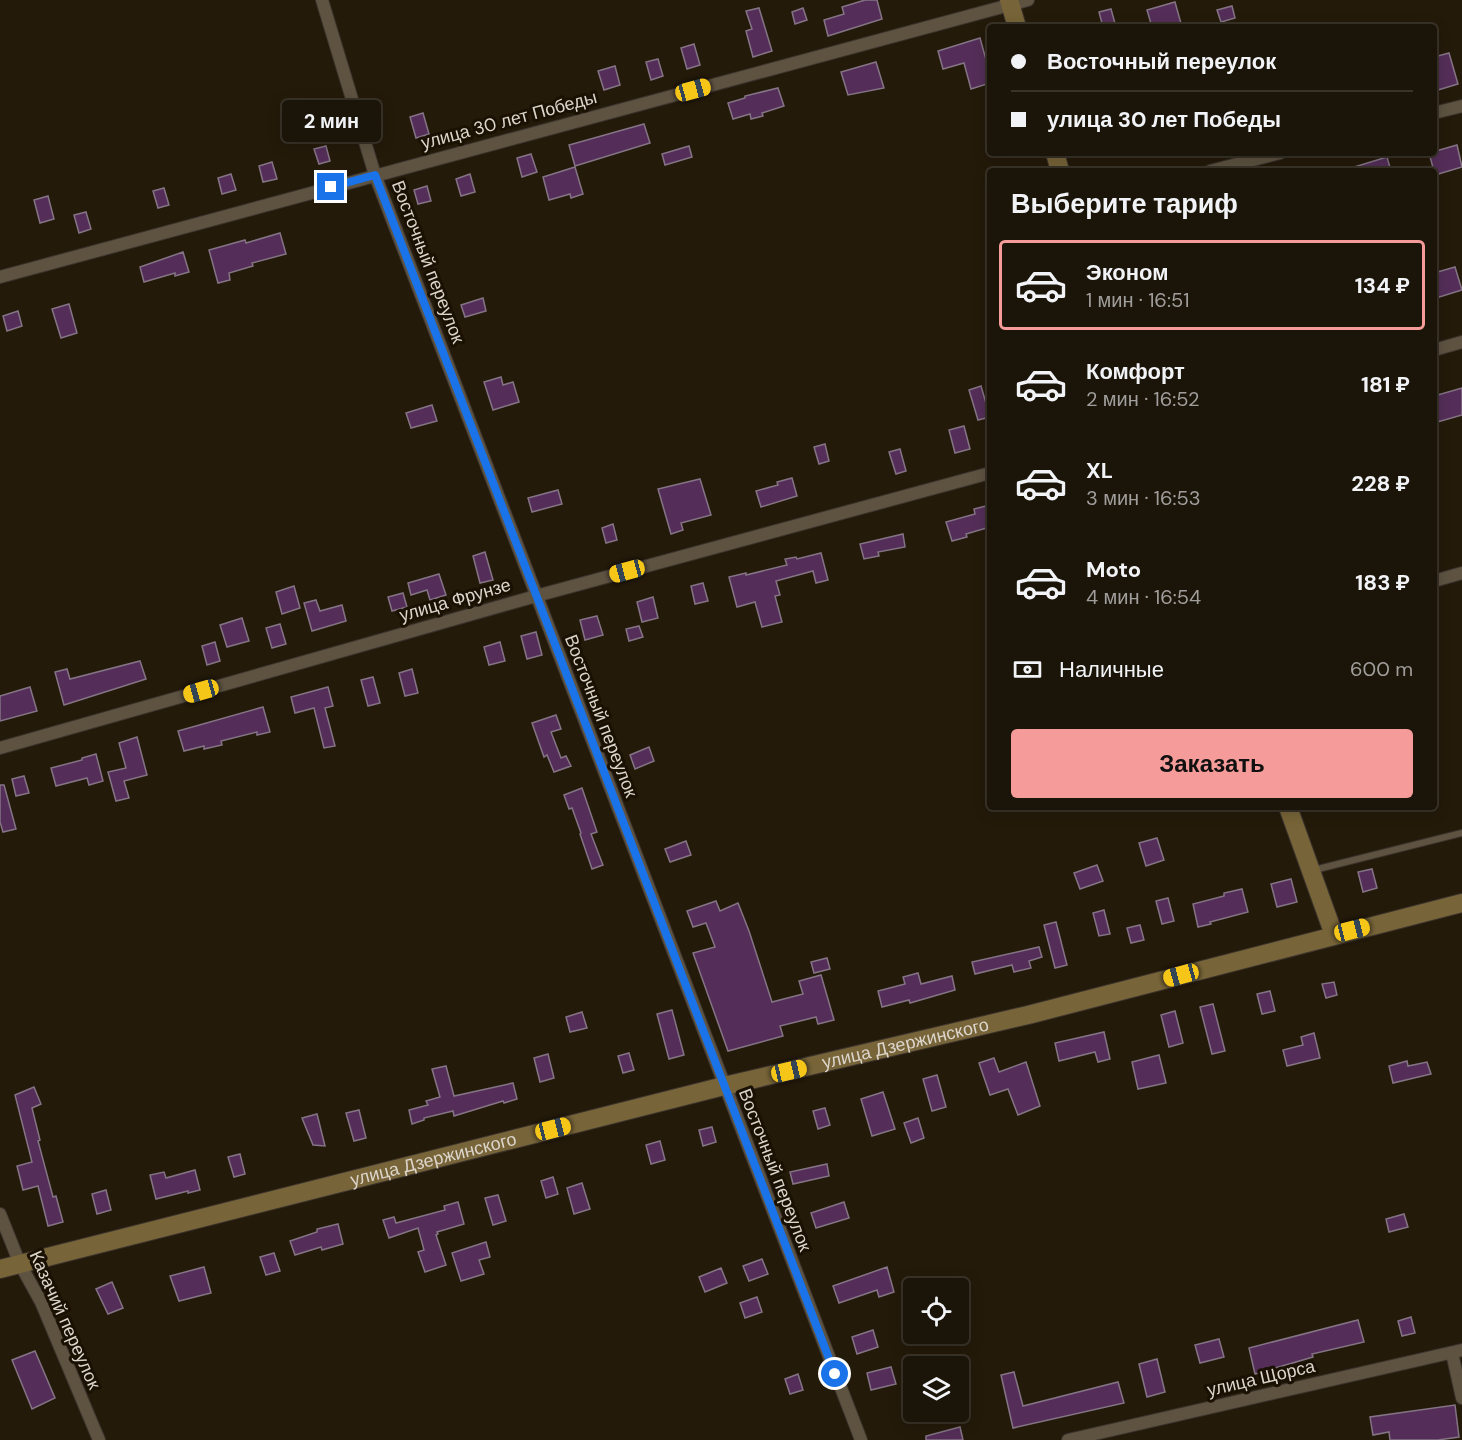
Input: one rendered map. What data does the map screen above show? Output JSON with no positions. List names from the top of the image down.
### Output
{
  "streets": {
    "street": [
      "улица 30 лет Победы",
      "Восточный переулок",
      "улица Фрунзе",
      "улица Дзержинского",
      "Казачий переулок",
      "улица Щорса"
    ]
  },
  "crossings": [
    ["улица 30 лет Победы", "Восточный переулок"],
    ["Восточный переулок", "улица Фрунзе"],
    ["Восточный переулок", "улица Дзержинского"],
    ["улица Дзержинского", "Казачий переулок"]
  ],
  "page": {
    "banner": ["Восточный переулок", "улица 30 лет Победы"],
    "bubble": "2 мин",
    "heading": "Выберите тариф",
    "list": [
      {
        "name": "Эконом",
        "note": "1 мин · 16:51",
        "value": "134 ₽"
      },
      {
        "name": "Комфорт",
        "note": "2 мин · 16:52",
        "value": "181 ₽"
      },
      {
        "name": "XL",
        "note": "3 мин · 16:53",
        "value": "228 ₽"
      },
      {
        "name": "Moto",
        "note": "4 мин · 16:54",
        "value": "183 ₽"
      }
    ],
    "pay": ["Наличные", "600 m"],
    "buttons": "Заказать"
  }
}
